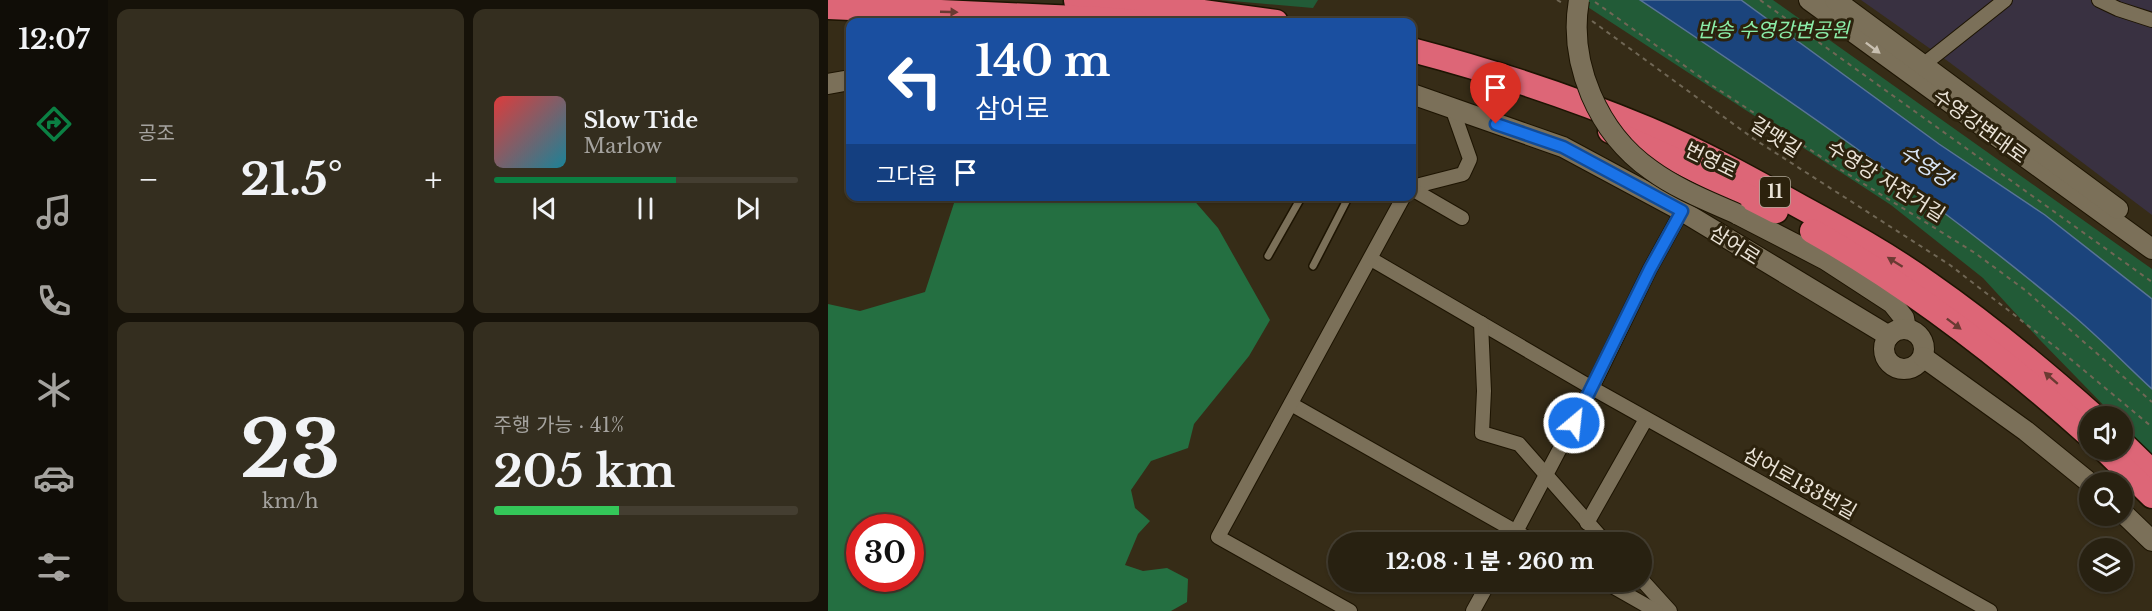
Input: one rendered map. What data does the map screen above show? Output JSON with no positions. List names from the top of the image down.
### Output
{
  "streets": {
    "highway": ["번영로", "11"],
    "main road": ["수영강변대로", "삼어로"],
    "street": ["삼어로133번길"],
    "path": ["갈맷길", "수영강 자전거길"]
  },
  "water": ["수영강"],
  "parks": ["반송 수영강변공원"],
  "page": {
    "tabs": "12:07",
    "tile": [
      "공조",
      ["23", "km/h"],
      ["주행 가능 · 41%", "205 km"]
    ],
    "turn": ["140 m", "삼어로"],
    "song": ["Slow Tide", "Marlow"],
    "then": "그다음",
    "heat": ["−", "21.5°", "+"],
    "limit": "30",
    "trip": "12:08 · 1 분 · 260 m"
  }
}
